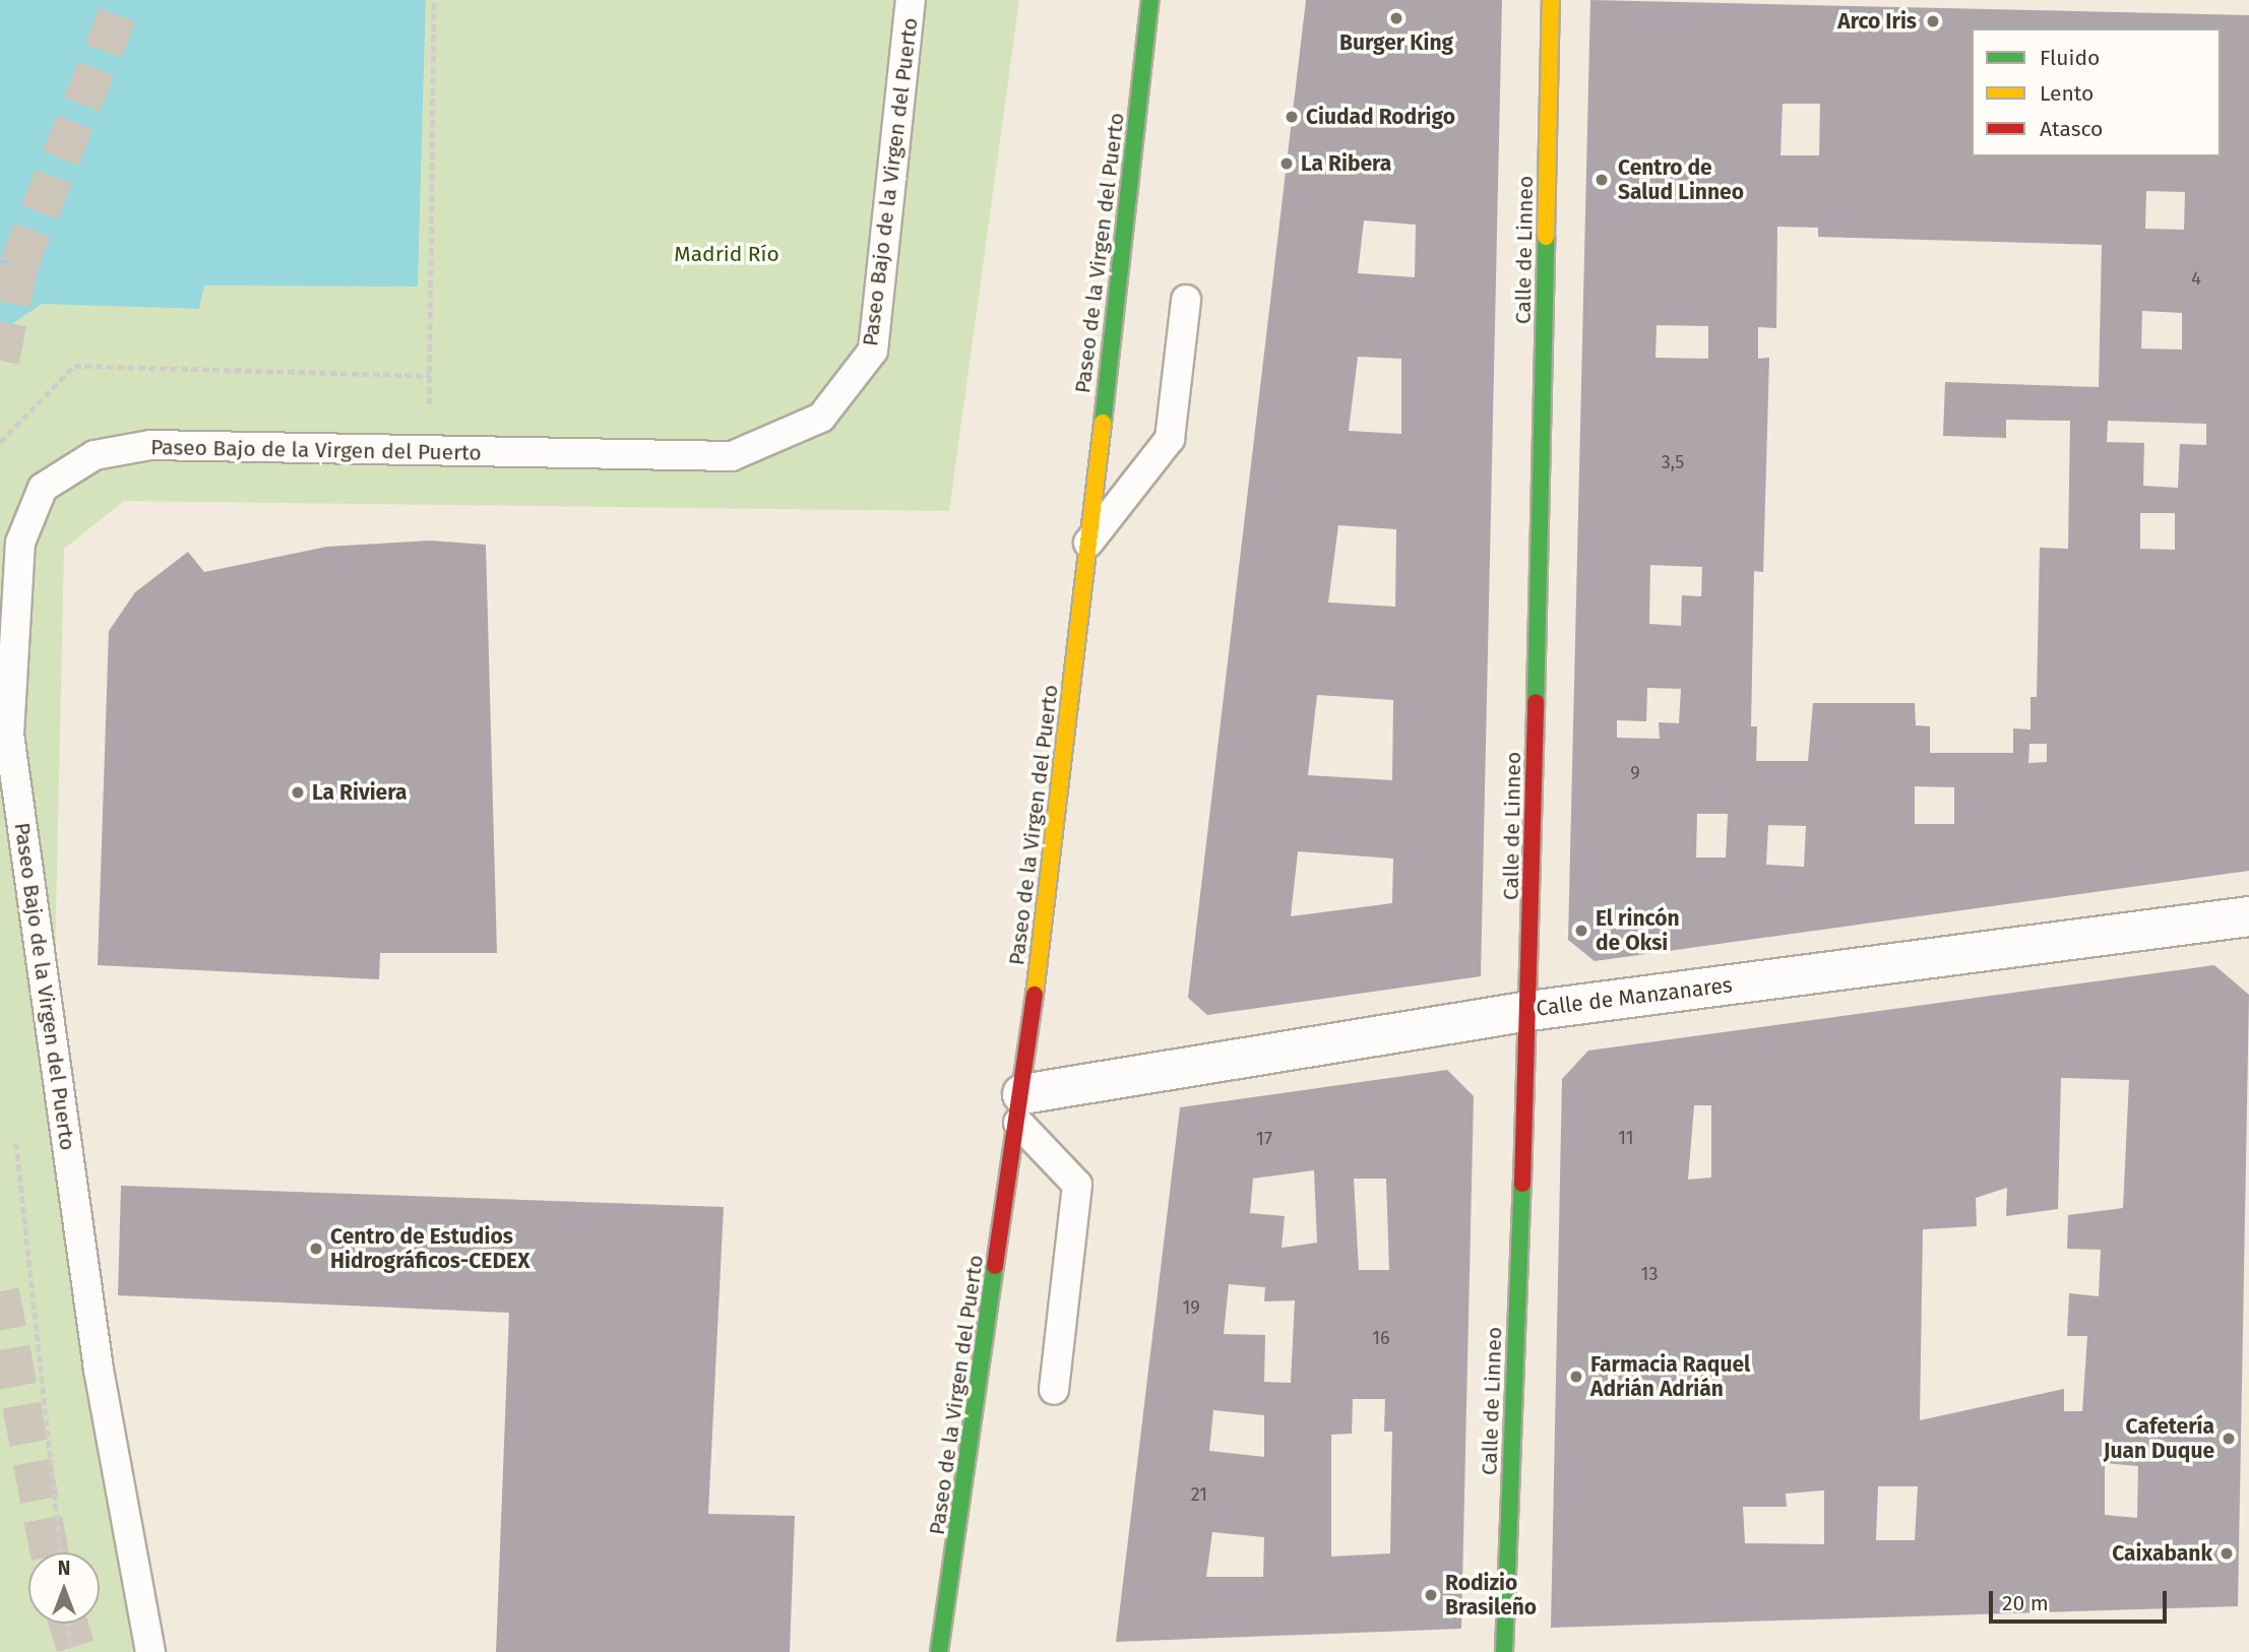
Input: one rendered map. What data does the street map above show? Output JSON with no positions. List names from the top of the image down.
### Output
{
  "streets": {
    "street": ["Calle de Linneo", "Paseo de la Virgen del Puerto", "Calle de Manzanares"],
    "lane": ["Paseo Bajo de la Virgen del Puerto"]
  },
  "crossings": [
    ["Calle de Linneo", "Calle de Manzanares"],
    ["Paseo de la Virgen del Puerto", "Calle de Manzanares"]
  ],
  "parks": ["Madrid Río"],
  "places": [
    "Burger King",
    "Arco Iris",
    "Ciudad Rodrigo",
    "La Ribera",
    "Centro de Salud Linneo",
    "La Riviera",
    "El rincón de Oksi",
    "Centro de Estudios Hidrográficos-CEDEX",
    "Farmacia Raquel Adrián Adrián",
    "Cafetería Juan Duque",
    "Caixabank",
    "Rodizio Brasileño"
  ],
  "house_numbers": [
    "4",
    "3,5",
    "9",
    "11",
    "17",
    "13",
    "19",
    "16",
    "21"
  ],
  "legend": ["Fluido", "Lento", "Atasco"],
  "scale_bar": "20 m",
  "north": "top"
}
